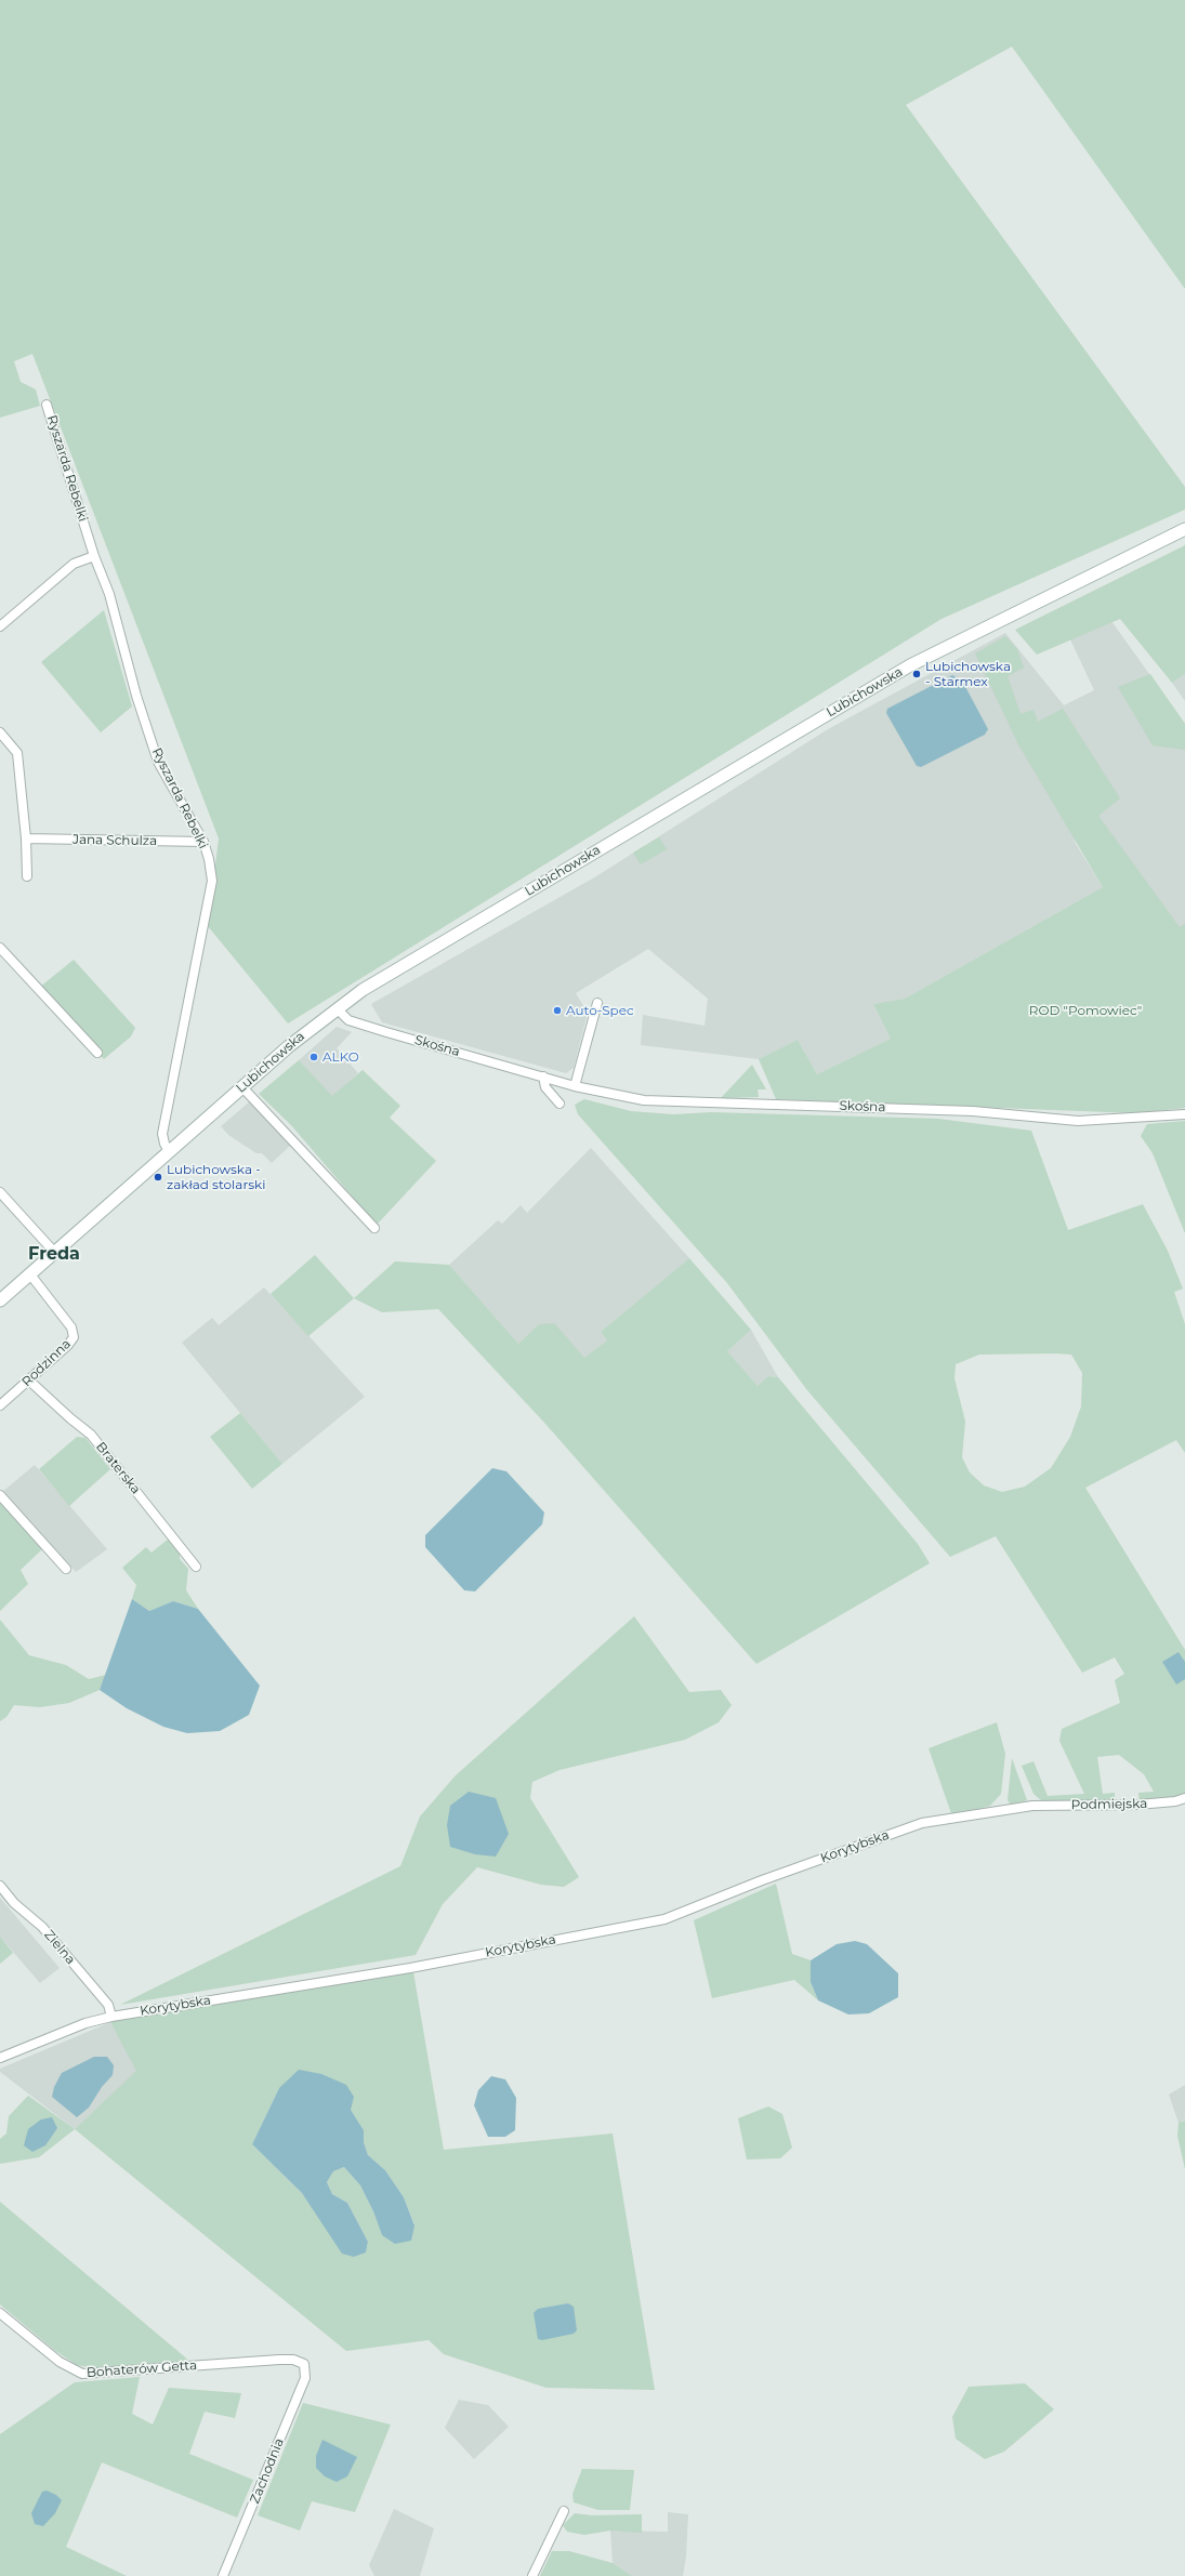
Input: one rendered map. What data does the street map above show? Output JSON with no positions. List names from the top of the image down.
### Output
{
  "streets": {
    "street": [
      "Ryszarda Rebelki",
      "Lubichowska",
      "Jana Schulza",
      "Skośna",
      "Rodzinna",
      "Braterska",
      "Podmiejska",
      "Korytybska",
      "Zielna",
      "Bohaterów Getta",
      "Zachodnia"
    ]
  },
  "crossings": [
    ["Ryszarda Rebelki", "Lubichowska"],
    ["Ryszarda Rebelki", "Jana Schulza"],
    ["Lubichowska", "Skośna"],
    ["Lubichowska", "Rodzinna"],
    ["Rodzinna", "Braterska"],
    ["Podmiejska", "Korytybska"],
    ["Korytybska", "Zielna"],
    ["Bohaterów Getta", "Zachodnia"]
  ],
  "districts": ["Freda"],
  "parks": ["ROD \"Pomowiec\""],
  "places": [
    "Lubichowska - Starmex",
    "Auto-Spec",
    "ALKO",
    "Lubichowska - zakład stolarski"
  ]
}
